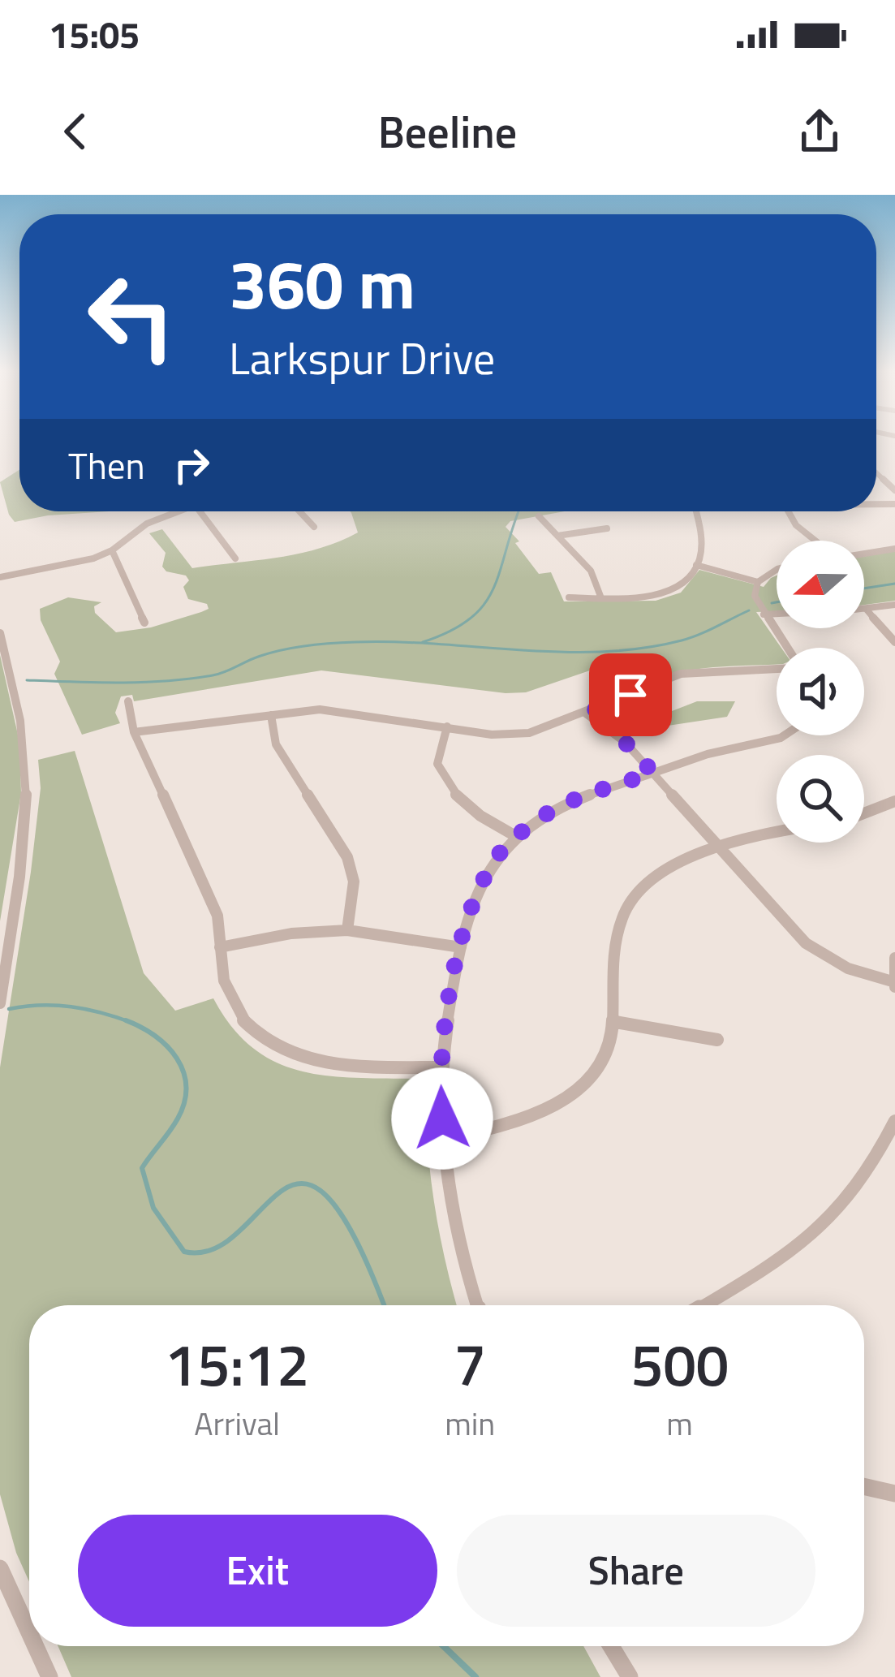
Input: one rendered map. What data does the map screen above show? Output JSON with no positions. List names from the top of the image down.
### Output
{
  "north": "left",
  "page": {
    "status": "15:05",
    "header": "Beeline",
    "turn": ["360 m", "Larkspur Drive"],
    "then": "Then",
    "eta": [
      "15:12",
      "Arrival",
      "7",
      "min",
      "500",
      "m"
    ],
    "buttons": ["Exit", "Share"]
  }
}
